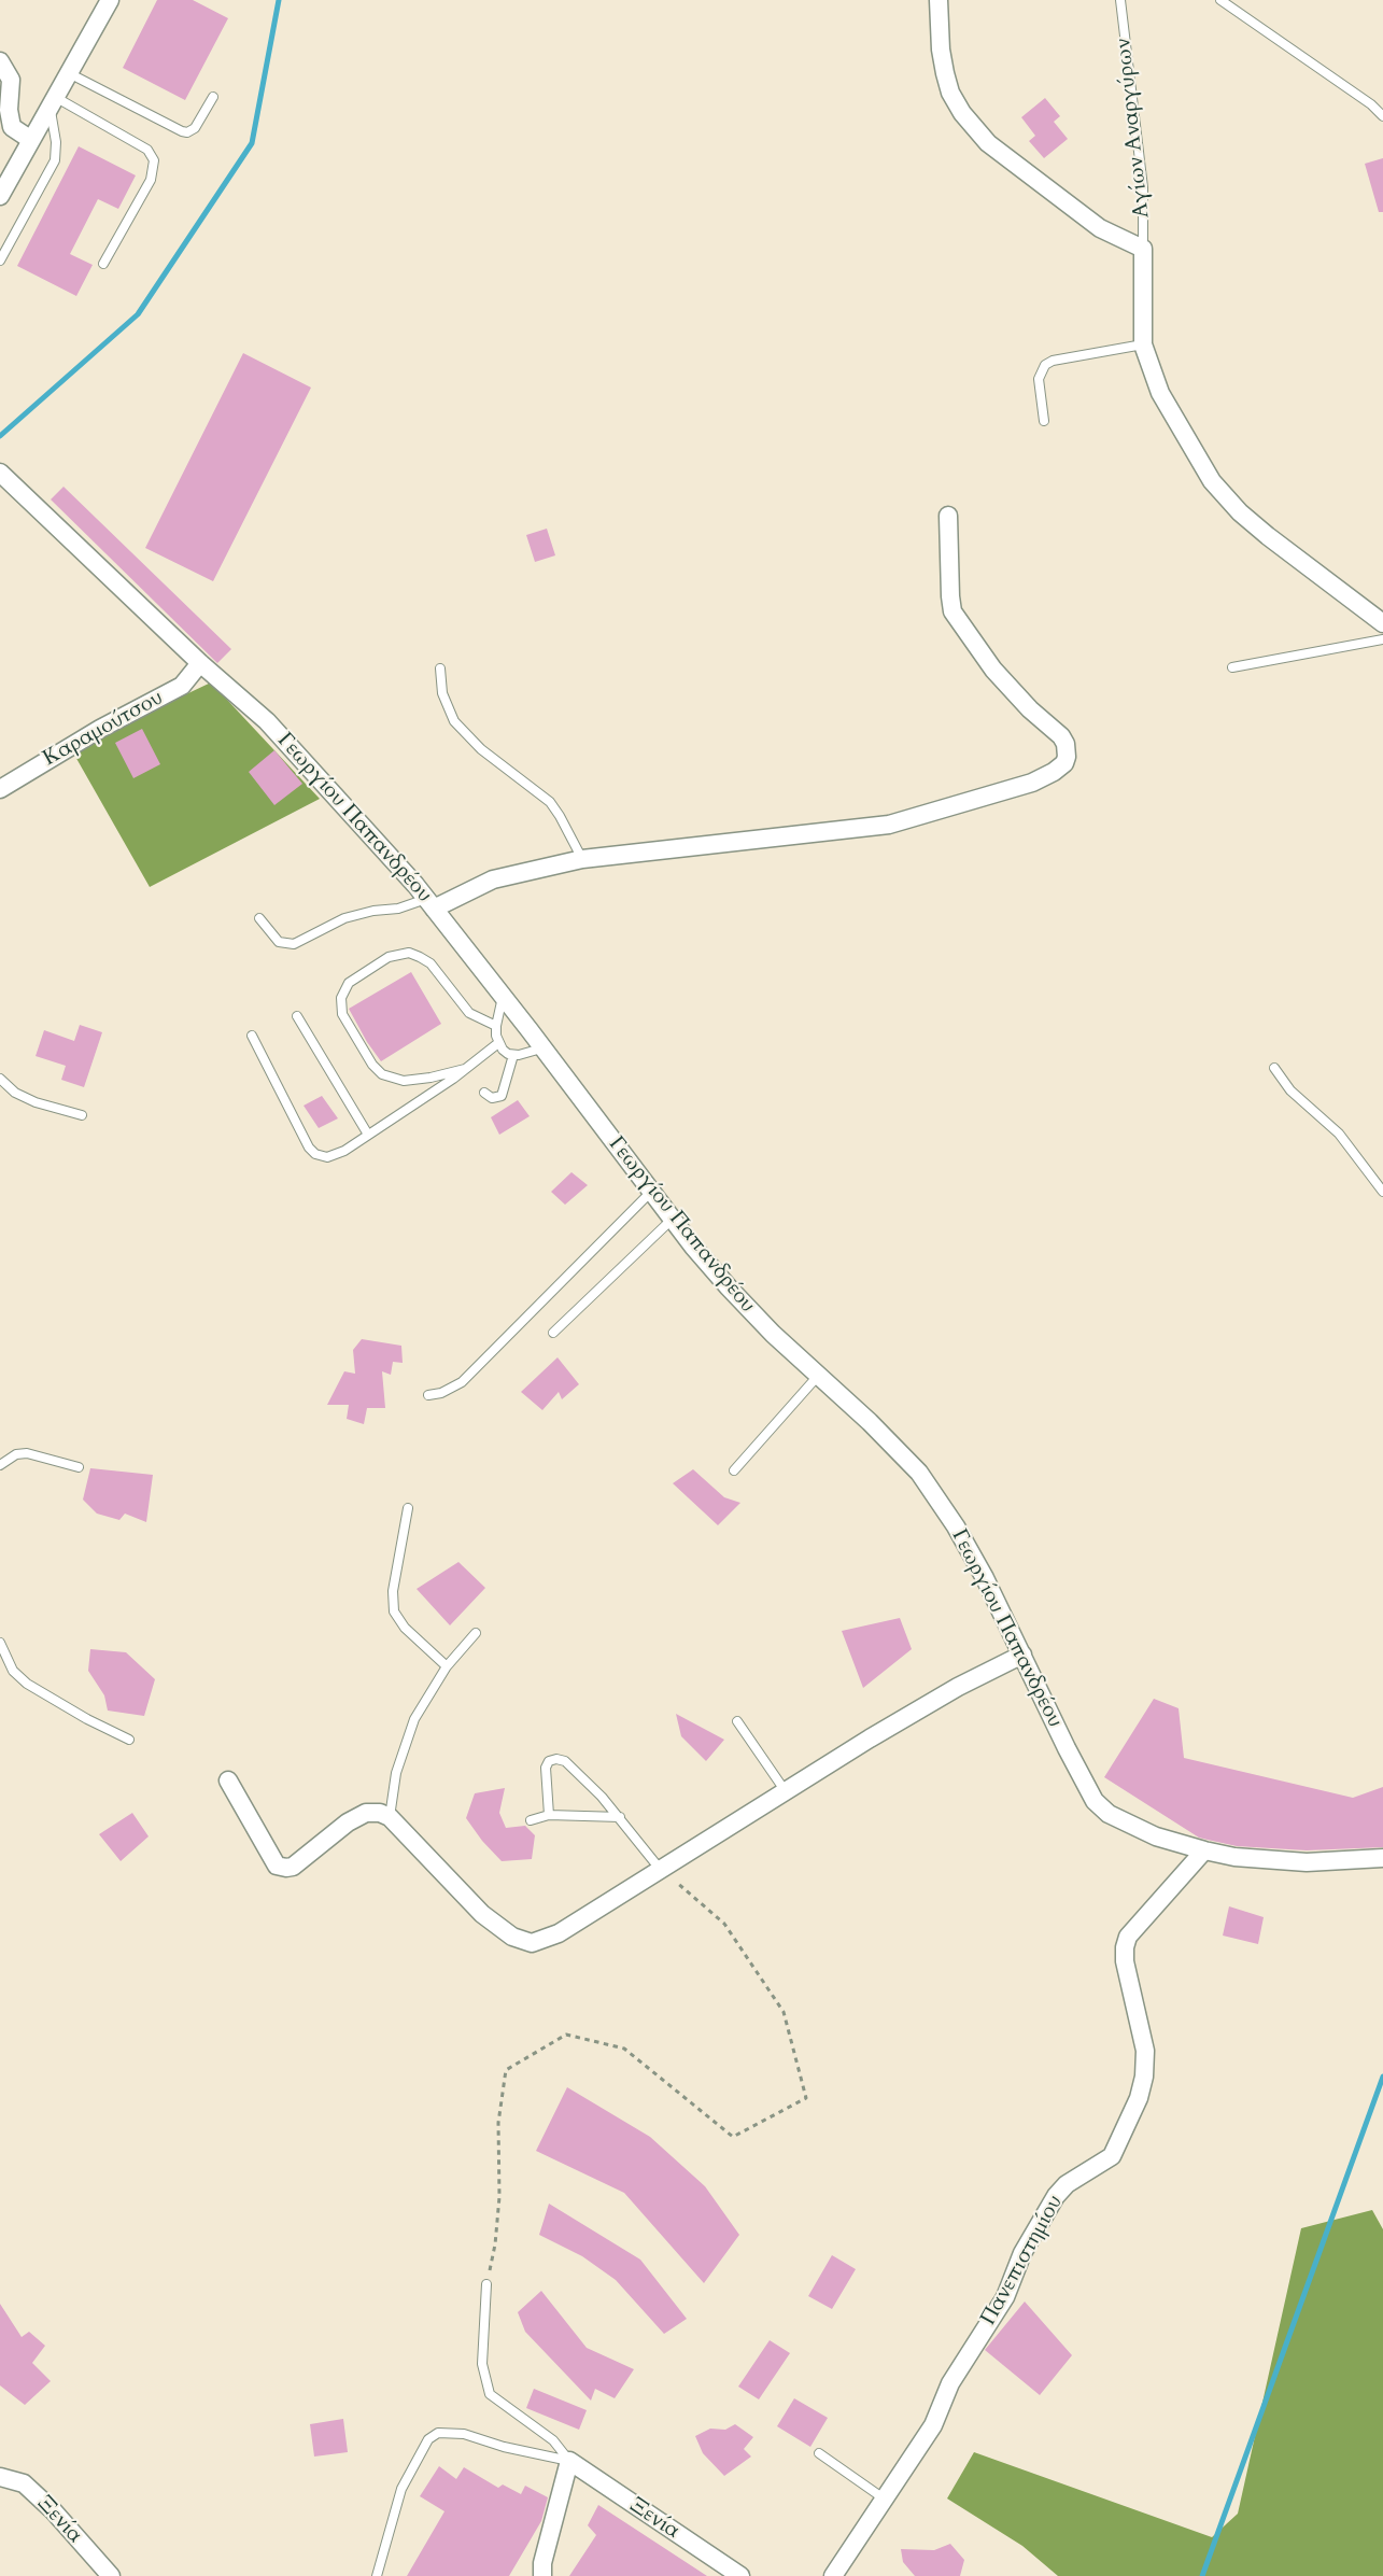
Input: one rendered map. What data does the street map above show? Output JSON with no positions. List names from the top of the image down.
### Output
{
  "streets": {
    "street": [
      "Αγίων Αναργύρων",
      "Καραμούτσου",
      "Γεωργίου Παπανδρέου",
      "Πανεπιστημίου",
      "Ξενία"
    ]
  },
  "crossings": [
    ["Καραμούτσου", "Γεωργίου Παπανδρέου"],
    ["Γεωργίου Παπανδρέου", "Πανεπιστημίου"]
  ]
}
